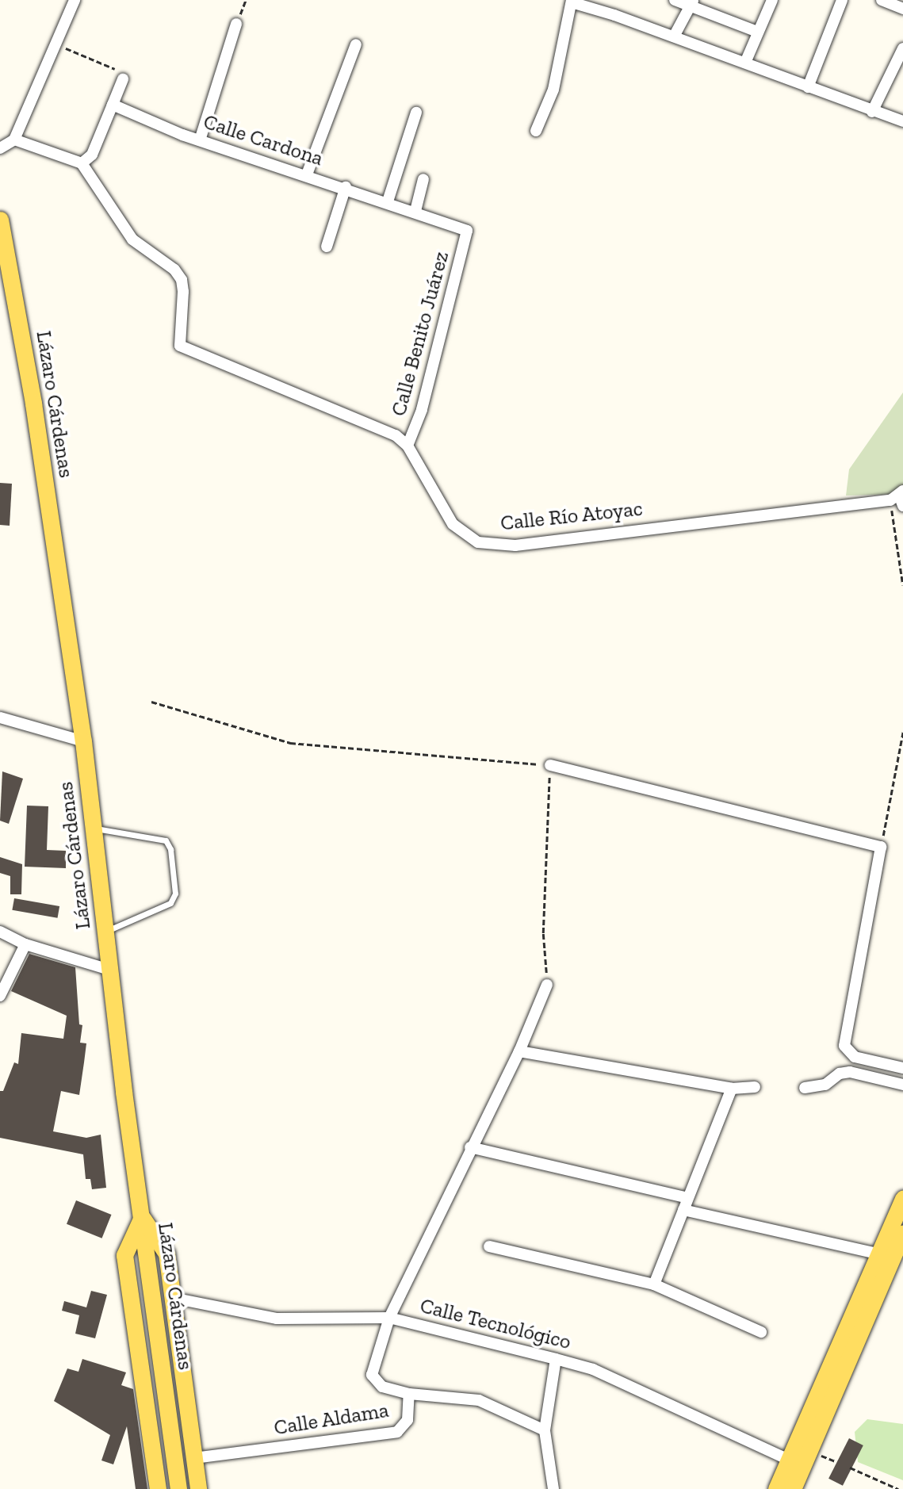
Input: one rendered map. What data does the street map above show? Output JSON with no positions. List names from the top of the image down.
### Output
{
  "streets": {
    "main road": ["Lázaro Cárdenas"],
    "street": [
      "Calle Cardona",
      "Calle Benito Juárez",
      "Calle Río Atoyac",
      "Calle Tecnológico",
      "Calle Aldama"
    ]
  },
  "crossings": [
    ["Calle Cardona", "Calle Benito Juárez"],
    ["Calle Benito Juárez", "Calle Río Atoyac"],
    ["Calle Tecnológico", "Calle Aldama"]
  ]
}
